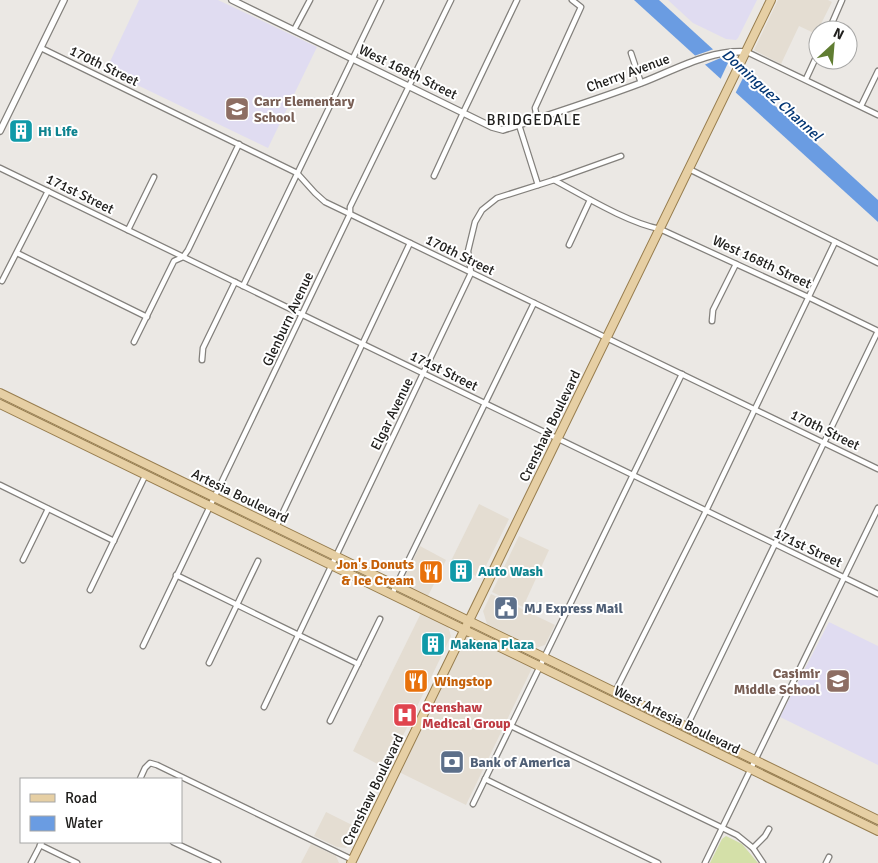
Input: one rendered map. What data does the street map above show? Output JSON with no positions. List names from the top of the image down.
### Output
{
  "streets": {
    "main road": ["Crenshaw Boulevard", "Artesia Boulevard", "West Artesia Boulevard"],
    "street": [
      "170th Street",
      "West 168th Street",
      "Cherry Avenue",
      "171st Street",
      "Glenburn Avenue",
      "Elgar Avenue"
    ]
  },
  "crossings": [
    ["170th Street", "Glenburn Avenue"],
    ["170th Street", "Elgar Avenue"],
    ["170th Street", "Crenshaw Boulevard"],
    ["West 168th Street", "Cherry Avenue"],
    ["West 168th Street", "Glenburn Avenue"],
    ["West 168th Street", "Crenshaw Boulevard"],
    ["Cherry Avenue", "Crenshaw Boulevard"],
    ["171st Street", "Glenburn Avenue"],
    ["171st Street", "Elgar Avenue"],
    ["171st Street", "Crenshaw Boulevard"],
    ["Glenburn Avenue", "Artesia Boulevard"],
    ["Elgar Avenue", "Artesia Boulevard"],
    ["Crenshaw Boulevard", "Artesia Boulevard"],
    ["Crenshaw Boulevard", "West Artesia Boulevard"],
    ["Artesia Boulevard", "West Artesia Boulevard"]
  ],
  "districts": ["BRIDGEDALE"],
  "water": ["Dominguez Channel"],
  "places": {
    "school or university": ["Carr Elementary School", "Casimir Middle School"],
    "building": ["Hi Life", "Auto Wash", "Makena Plaza"],
    "restaurant": ["Jon's Donuts & Ice Cream", "Wingstop"],
    "public building": ["MJ Express Mail"],
    "hospital": ["Crenshaw Medical Group"],
    "bank": ["Bank of America"]
  },
  "legend": ["Road", "Water"],
  "north": "top right"
}
